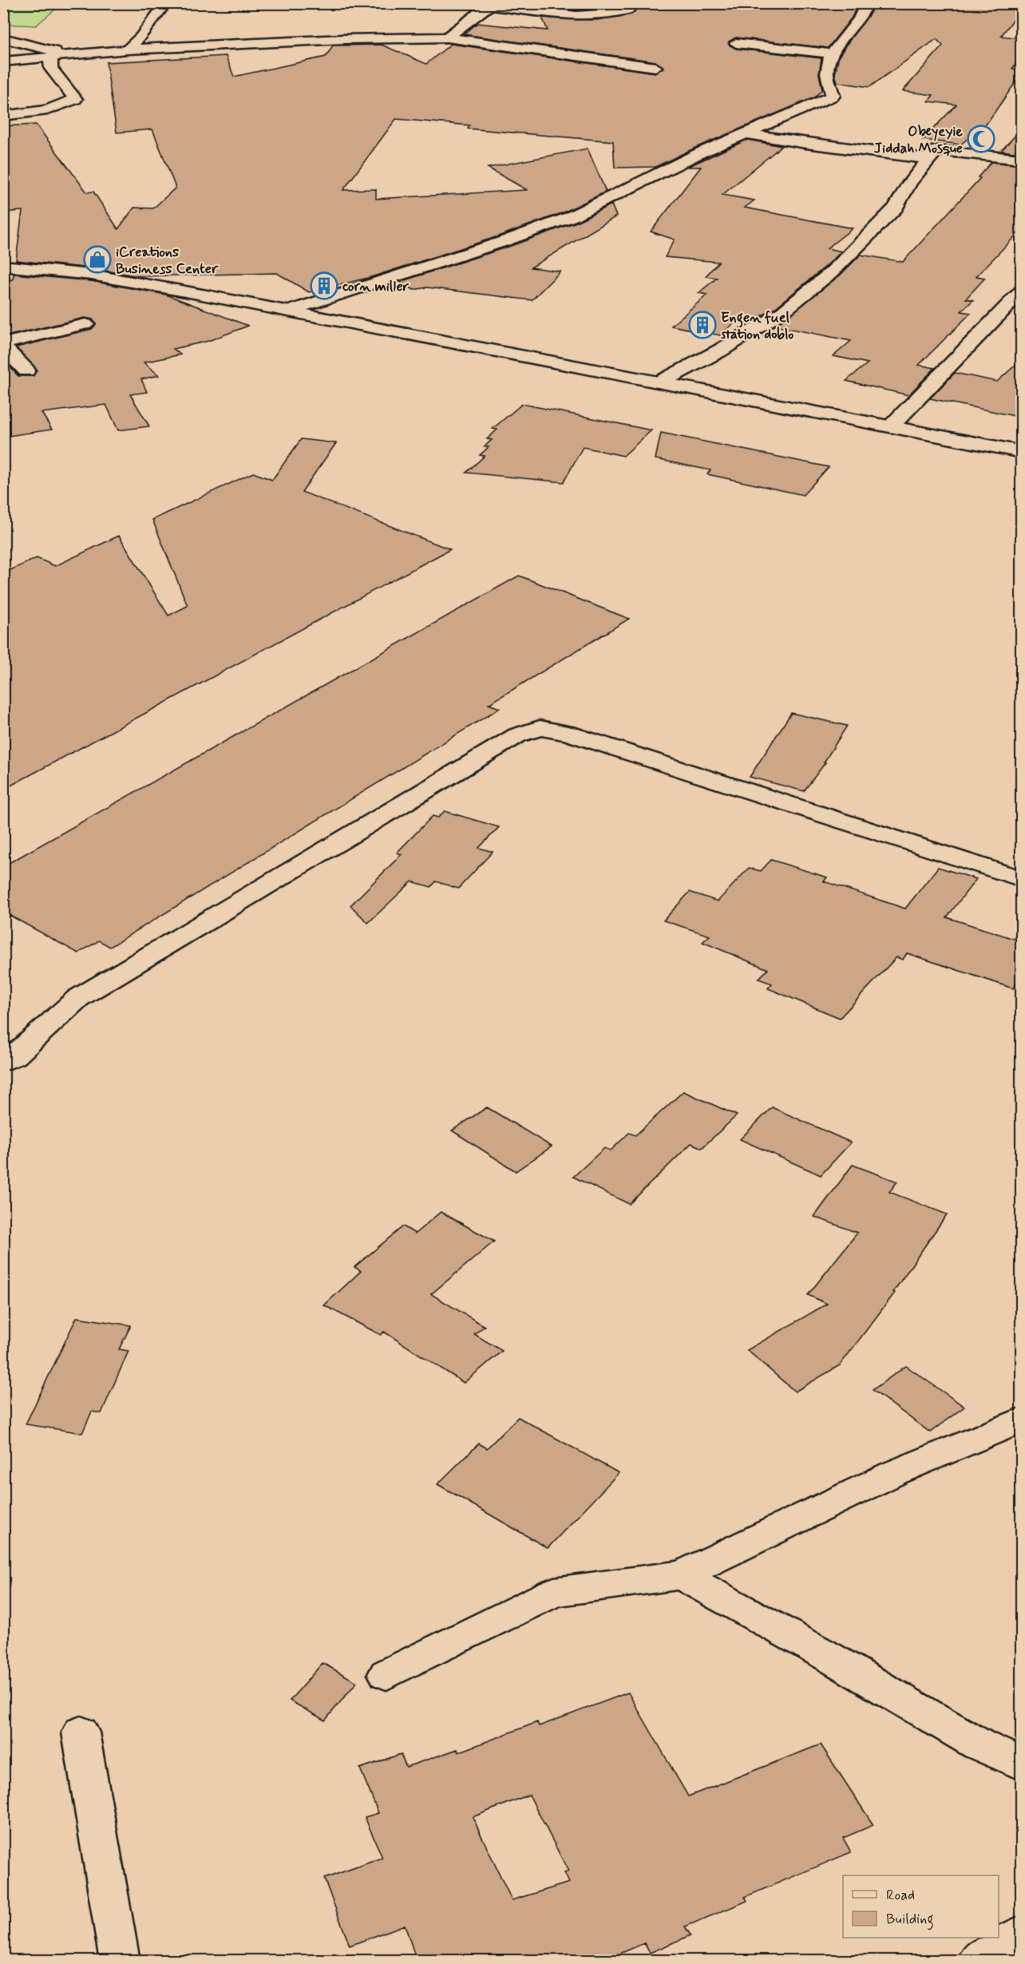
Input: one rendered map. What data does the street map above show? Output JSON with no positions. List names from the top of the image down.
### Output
{
  "places": {
    "mosque": ["Obeyeyie Jiddah Mosque"],
    "shop": ["iCreations Business Center"],
    "building": ["corn miller", "Engen fuel station doblo"]
  },
  "legend": ["Road", "Building"]
}
